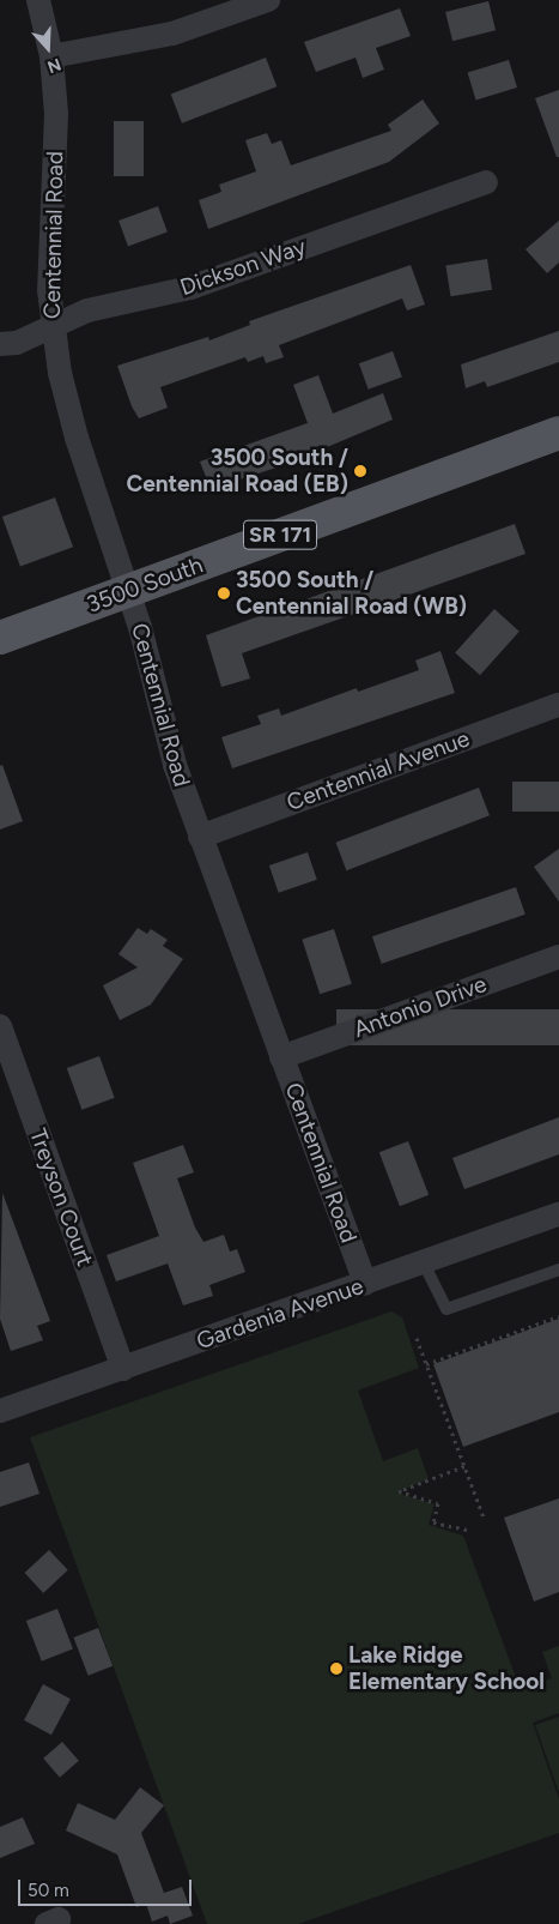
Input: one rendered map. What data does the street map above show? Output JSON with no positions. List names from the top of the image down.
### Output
{
  "streets": {
    "main road": ["SR 171", "3500 South"],
    "street": [
      "Centennial Road",
      "Dickson Way",
      "Centennial Avenue",
      "Antonio Drive",
      "Treyson Court",
      "Gardenia Avenue"
    ]
  },
  "crossings": [
    ["Centennial Road", "Dickson Way"],
    ["Centennial Road", "3500 South"],
    ["Centennial Road", "Centennial Avenue"],
    ["Centennial Road", "Antonio Drive"],
    ["Centennial Road", "Gardenia Avenue"],
    ["Treyson Court", "Gardenia Avenue"]
  ],
  "places": ["3500 South / Centennial Road (EB)", "3500 South / Centennial Road (WB)", "Lake Ridge Elementary School"],
  "scale_bar": "50 m",
  "north": "bottom"
}
